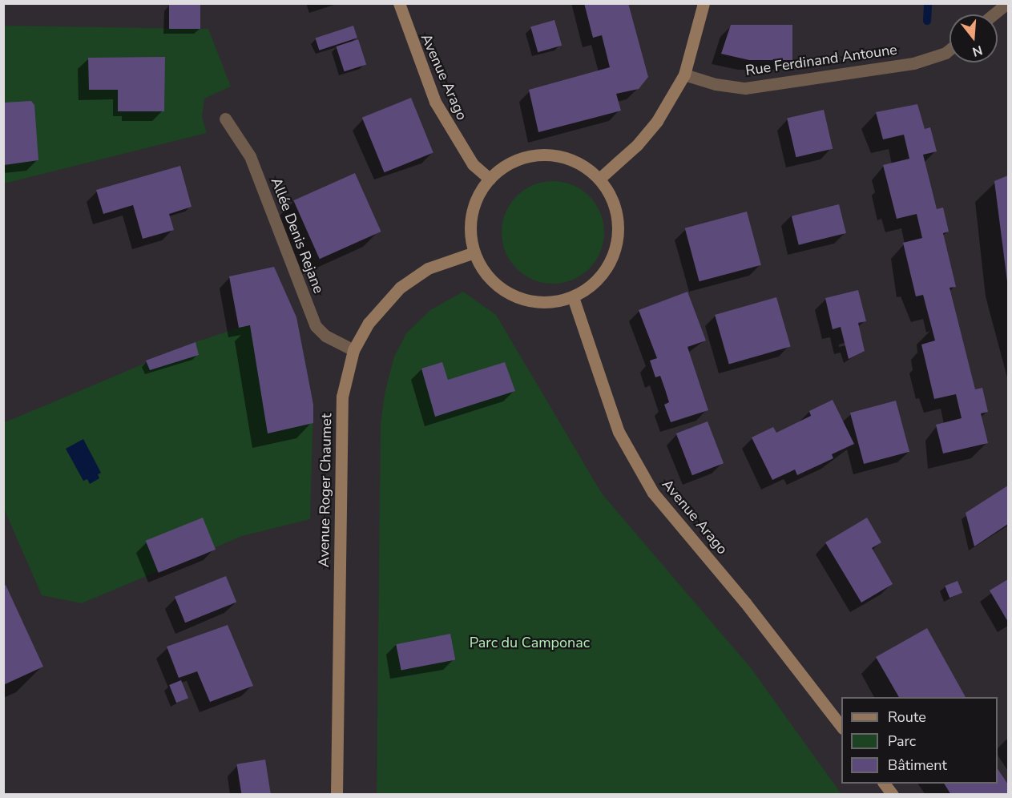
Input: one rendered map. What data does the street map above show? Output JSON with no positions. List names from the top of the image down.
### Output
{
  "streets": {
    "main road": ["Avenue Arago", "Avenue Roger Chaumet"],
    "street": ["Rue Ferdinand Antoune", "Allée Denis Rejane"]
  },
  "crossings": [
    ["Avenue Arago", "Avenue Roger Chaumet"],
    ["Allée Denis Rejane", "Avenue Roger Chaumet"]
  ],
  "parks": ["Parc du Camponac"],
  "legend": ["Route", "Parc", "Bâtiment"],
  "north": "bottom"
}
